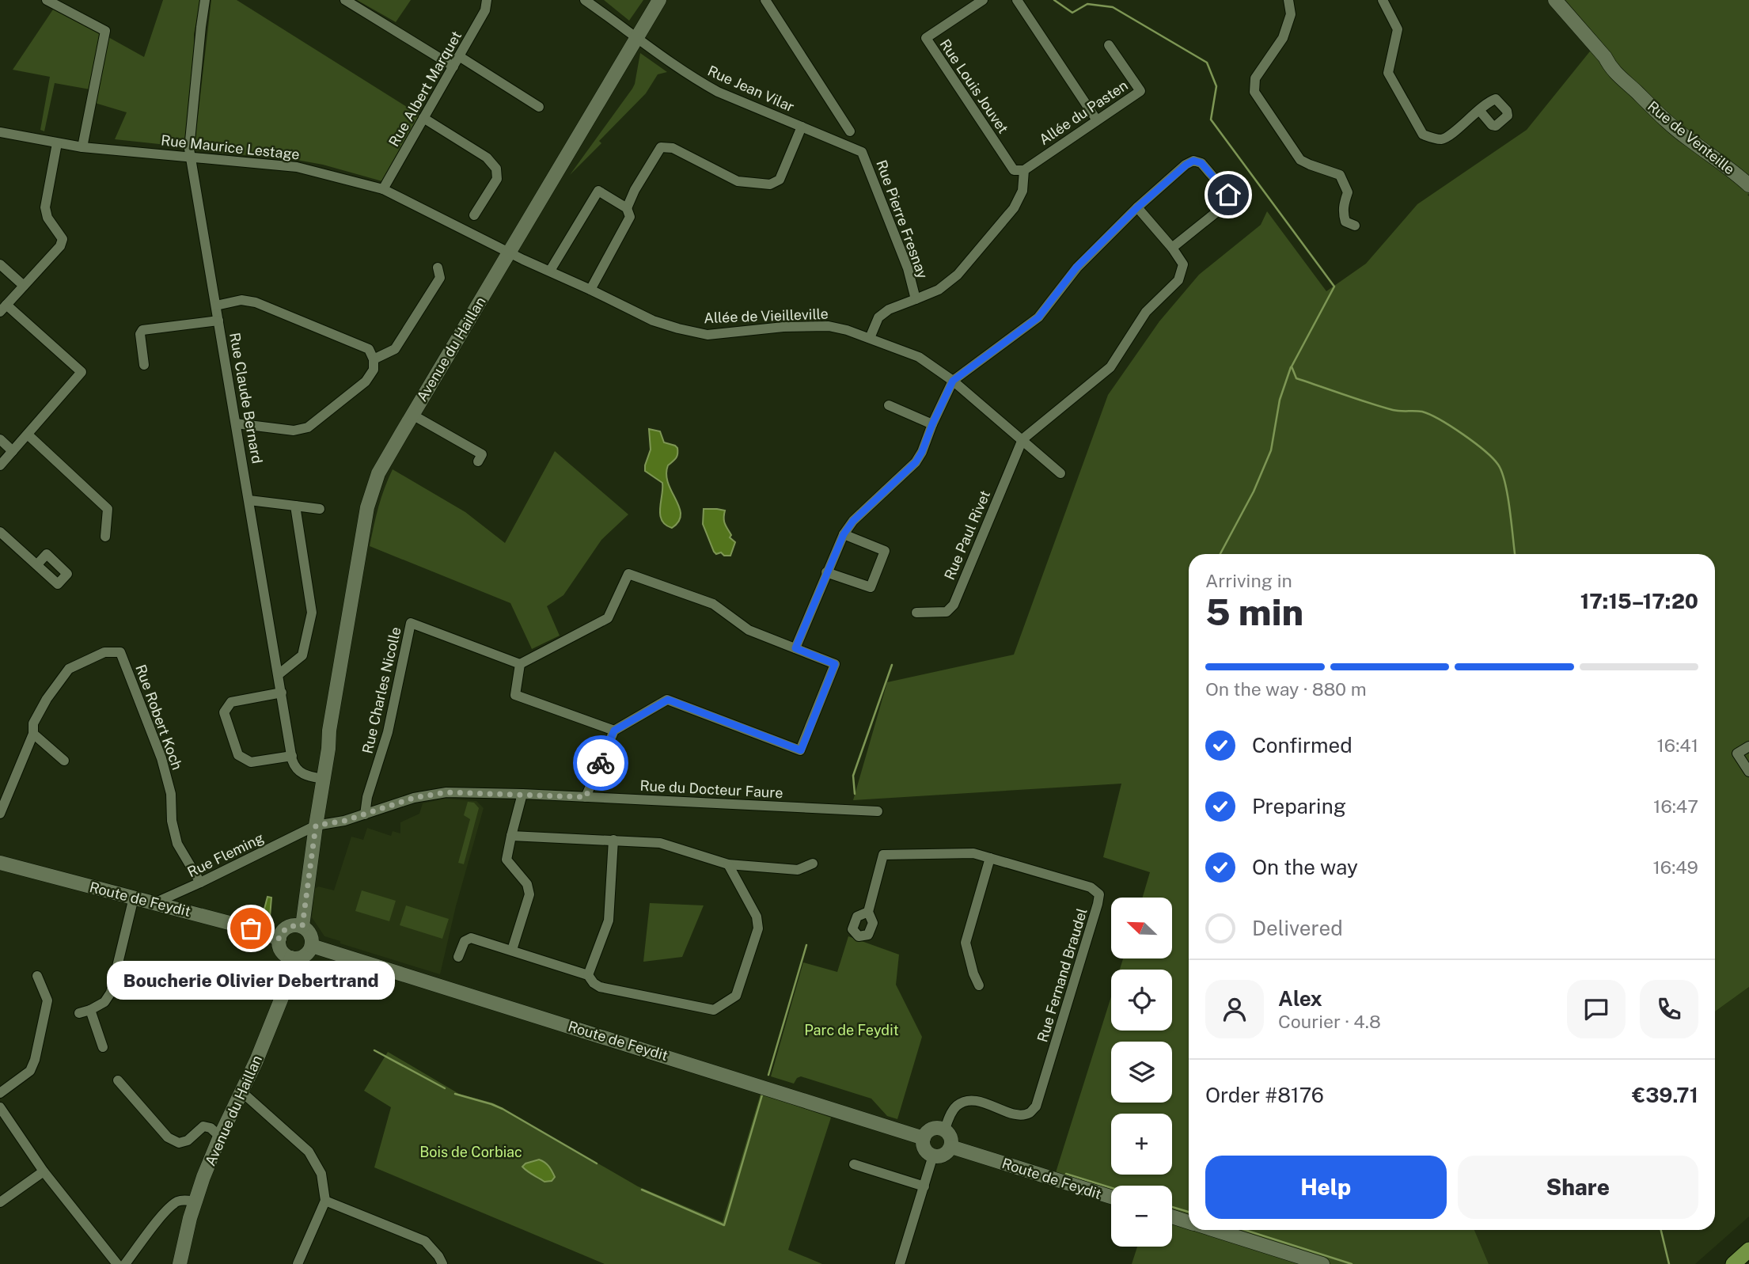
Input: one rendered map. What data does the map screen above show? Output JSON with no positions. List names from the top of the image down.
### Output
{
  "streets": {
    "street": [
      "Rue Louis Jouvet",
      "Rue Albert Marquet",
      "Rue Jean Vilar",
      "Allée du Pasten",
      "Rue de Venteille",
      "Rue Maurice Lestage",
      "Rue Pierre Fresnay",
      "Allée de Vieilleville",
      "Avenue du Haillan",
      "Rue Claude Bernard",
      "Rue Paul Rivet",
      "Rue Charles Nicolle",
      "Rue Robert Koch",
      "Rue du Docteur Faure",
      "Rue Fleming",
      "Route de Feydit",
      "Rue Fernand Braudel"
    ]
  },
  "crossings": [
    ["Rue Louis Jouvet", "Allée du Pasten"],
    ["Rue Albert Marquet", "Rue Maurice Lestage"],
    ["Rue Jean Vilar", "Rue Pierre Fresnay"],
    ["Rue Jean Vilar", "Avenue du Haillan"],
    ["Rue Maurice Lestage", "Allée de Vieilleville"],
    ["Rue Maurice Lestage", "Avenue du Haillan"],
    ["Rue Maurice Lestage", "Rue Claude Bernard"],
    ["Rue Pierre Fresnay", "Allée de Vieilleville"],
    ["Allée de Vieilleville", "Avenue du Haillan"],
    ["Allée de Vieilleville", "Rue Paul Rivet"],
    ["Avenue du Haillan", "Rue Claude Bernard"],
    ["Avenue du Haillan", "Rue du Docteur Faure"],
    ["Avenue du Haillan", "Rue Fleming"],
    ["Avenue du Haillan", "Route de Feydit"],
    ["Rue Charles Nicolle", "Rue du Docteur Faure"],
    ["Rue Robert Koch", "Rue Fleming"],
    ["Rue du Docteur Faure", "Rue Fleming"],
    ["Rue Fleming", "Route de Feydit"],
    ["Route de Feydit", "Rue Fernand Braudel"]
  ],
  "parks": ["Parc de Feydit", "Bois de Corbiac"],
  "places": ["Boucherie Olivier Debertrand"],
  "north": "top left",
  "page": {
    "heading": ["5 min", "Arriving in", "17:15–17:20"],
    "panel": [
      "Alex",
      "Courier · 4.8",
      "Order #8176",
      "€39.71"
    ],
    "bar": "On the way · 880 m",
    "list": [
      ["Confirmed", "16:41"],
      ["Preparing", "16:47"],
      ["On the way", "16:49"],
      "Delivered"
    ],
    "map_buttons": ["+", "−"],
    "bubble": "Boucherie Olivier Debertrand",
    "buttons": ["Help", "Share"]
  }
}
